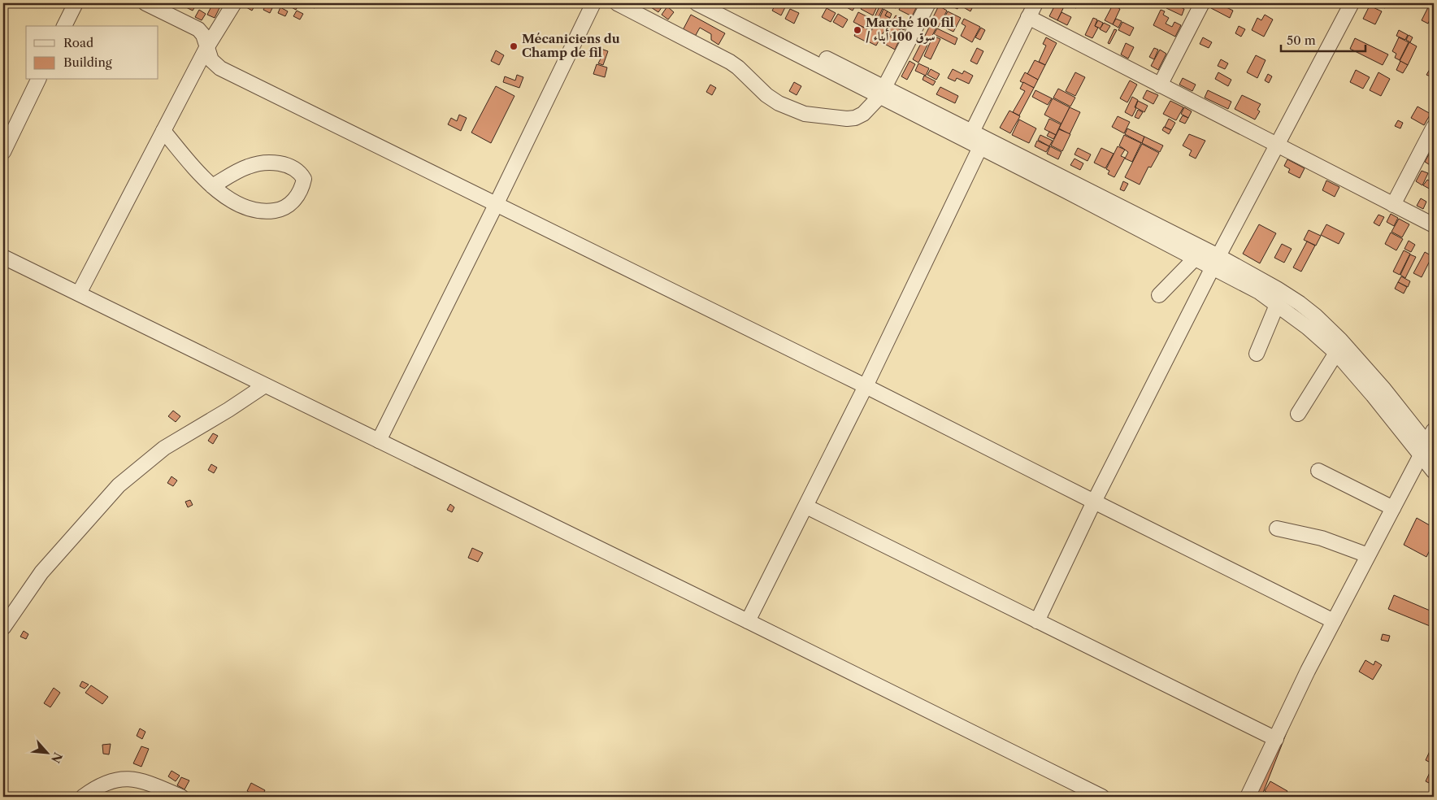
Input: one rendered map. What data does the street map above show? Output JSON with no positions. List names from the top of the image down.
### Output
{
  "places": ["Marché 100 fil / سوق 100 أبناء", "Mécaniciens du Champ de fil"],
  "legend": ["Road", "Building"],
  "scale_bar": "50 m",
  "north": "bottom right"
}
